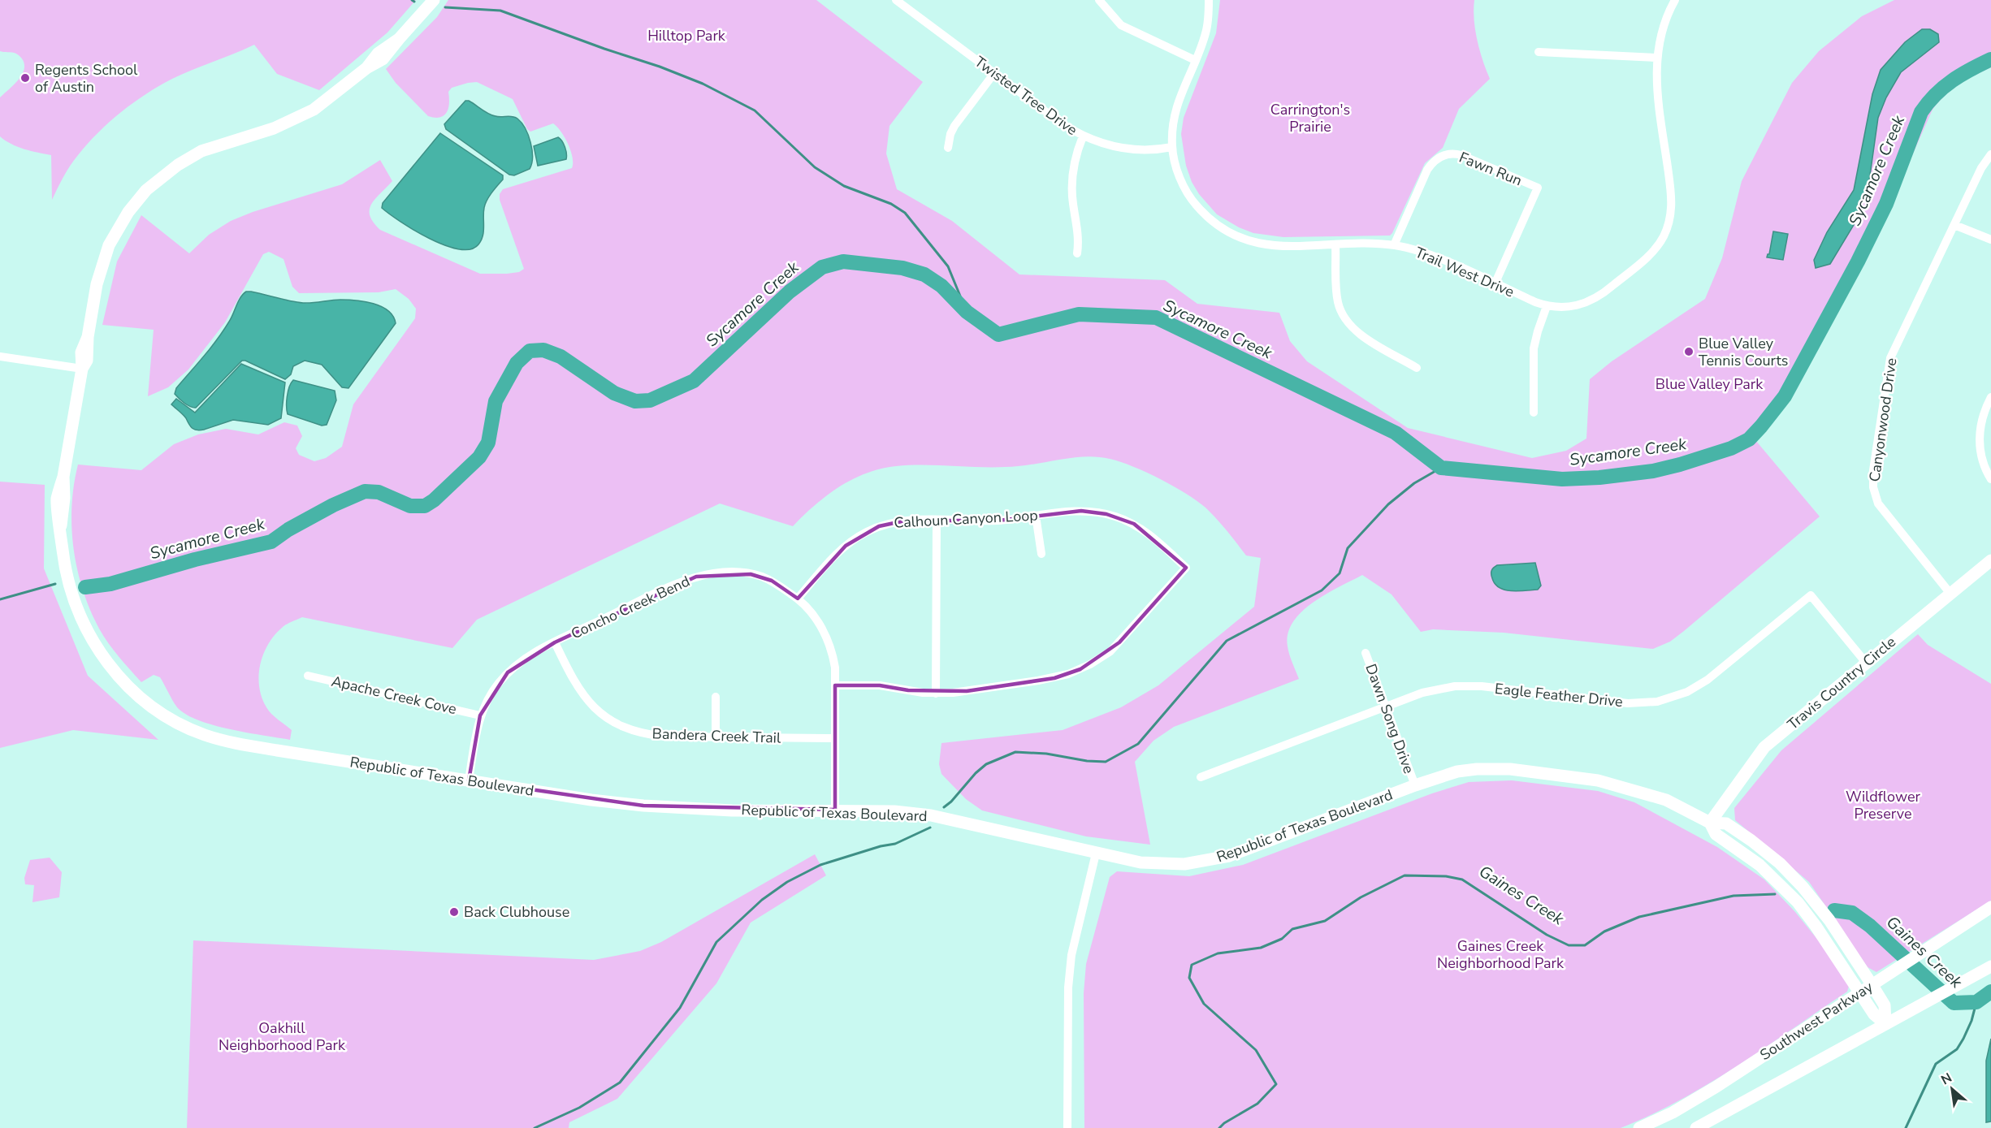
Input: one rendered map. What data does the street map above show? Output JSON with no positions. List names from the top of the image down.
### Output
{
  "streets": {
    "street": [
      "Twisted Tree Drive",
      "Fawn Run",
      "Trail West Drive",
      "Canyonwood Drive",
      "Calhoun Canyon Loop",
      "Concho Creek Bend",
      "Travis Country Circle",
      "Apache Creek Cove",
      "Eagle Feather Drive",
      "Dawn Song Drive",
      "Bandera Creek Trail",
      "Republic of Texas Boulevard",
      "Southwest Parkway"
    ]
  },
  "crossings": [
    ["Twisted Tree Drive", "Trail West Drive"],
    ["Fawn Run", "Trail West Drive"],
    ["Canyonwood Drive", "Travis Country Circle"],
    ["Calhoun Canyon Loop", "Concho Creek Bend"],
    ["Concho Creek Bend", "Apache Creek Cove"],
    ["Concho Creek Bend", "Bandera Creek Trail"],
    ["Concho Creek Bend", "Republic of Texas Boulevard"],
    ["Travis Country Circle", "Eagle Feather Drive"],
    ["Travis Country Circle", "Republic of Texas Boulevard"],
    ["Eagle Feather Drive", "Dawn Song Drive"],
    ["Dawn Song Drive", "Republic of Texas Boulevard"],
    ["Republic of Texas Boulevard", "Southwest Parkway"]
  ],
  "water": ["Sycamore Creek", "Gaines Creek"],
  "parks": [
    "Hilltop Park",
    "Carrington's Prairie",
    "Blue Valley Park",
    "Wildflower Preserve",
    "Gaines Creek Neighborhood Park",
    "Oakhill Neighborhood Park"
  ],
  "places": ["Regents School of Austin", "Blue Valley Tennis Courts", "Back Clubhouse"],
  "north": "top left"
}
